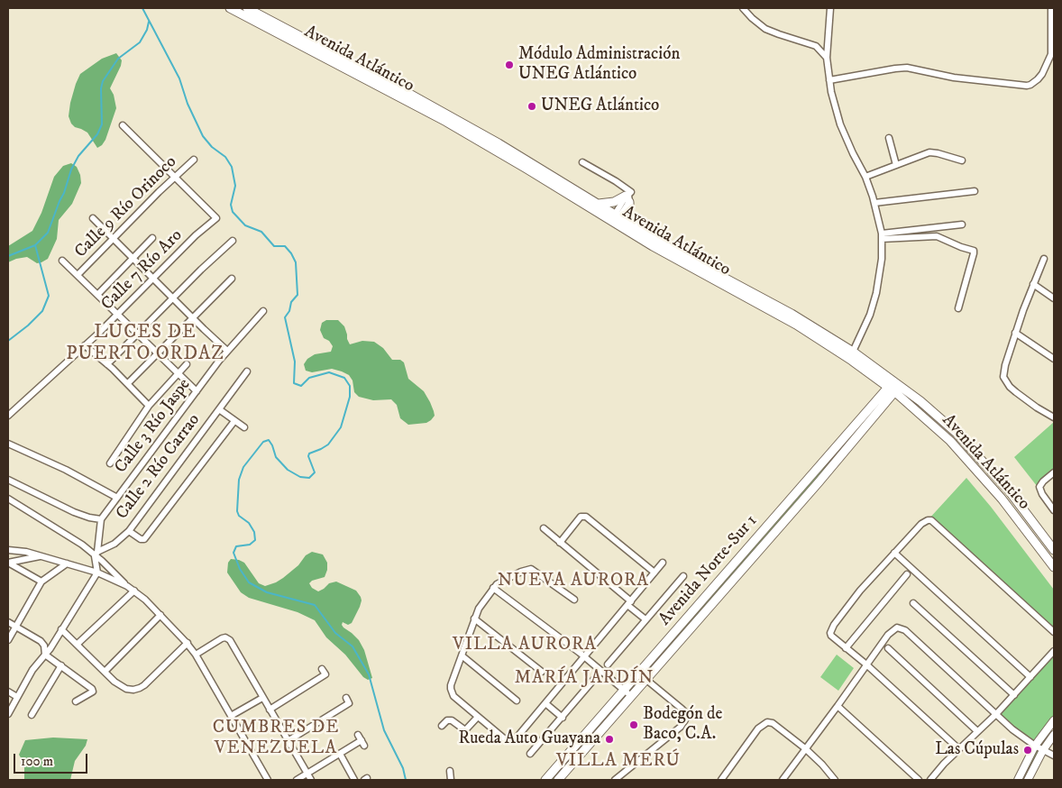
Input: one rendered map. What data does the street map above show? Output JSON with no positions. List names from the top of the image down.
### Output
{
  "streets": {
    "main road": ["Avenida Atlántico", "Avenida Norte-Sur 1"],
    "street": [
      "Calle 9 Río Orinoco",
      "Calle 7 Río Aro",
      "Calle 3 Río Jaspe",
      "Calle 2 Río Carrao"
    ]
  },
  "crossings": [
    ["Avenida Atlántico", "Avenida Norte-Sur 1"],
    ["Calle 9 Río Orinoco", "Calle 7 Río Aro"]
  ],
  "districts": [
    "LUCES DE PUERTO ORDAZ",
    "NUEVA AURORA",
    "VILLA AURORA",
    "MARÍA JARDÍN",
    "CUMBRES DE VENEZUELA",
    "VILLA MERÚ"
  ],
  "places": [
    "Módulo Administración UNEG Atlántico",
    "UNEG Atlántico",
    "Bodegón de Baco, C.A.",
    "Rueda Auto Guayana",
    "Las Cúpulas"
  ],
  "scale_bar": "100 m"
}
